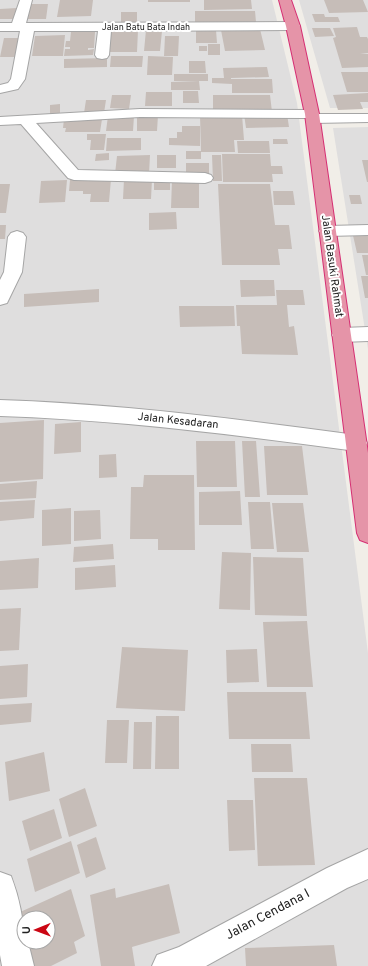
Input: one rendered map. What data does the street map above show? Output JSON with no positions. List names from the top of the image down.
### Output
{
  "streets": {
    "highway": ["Jalan Basuki Rahmat"],
    "street": ["Jalan Batu Bata Indah", "Jalan Kesadaran", "Jalan Cendana I"]
  },
  "crossings": [
    ["Jalan Batu Bata Indah", "Jalan Basuki Rahmat"],
    ["Jalan Basuki Rahmat", "Jalan Kesadaran"]
  ],
  "north": "left"
}
